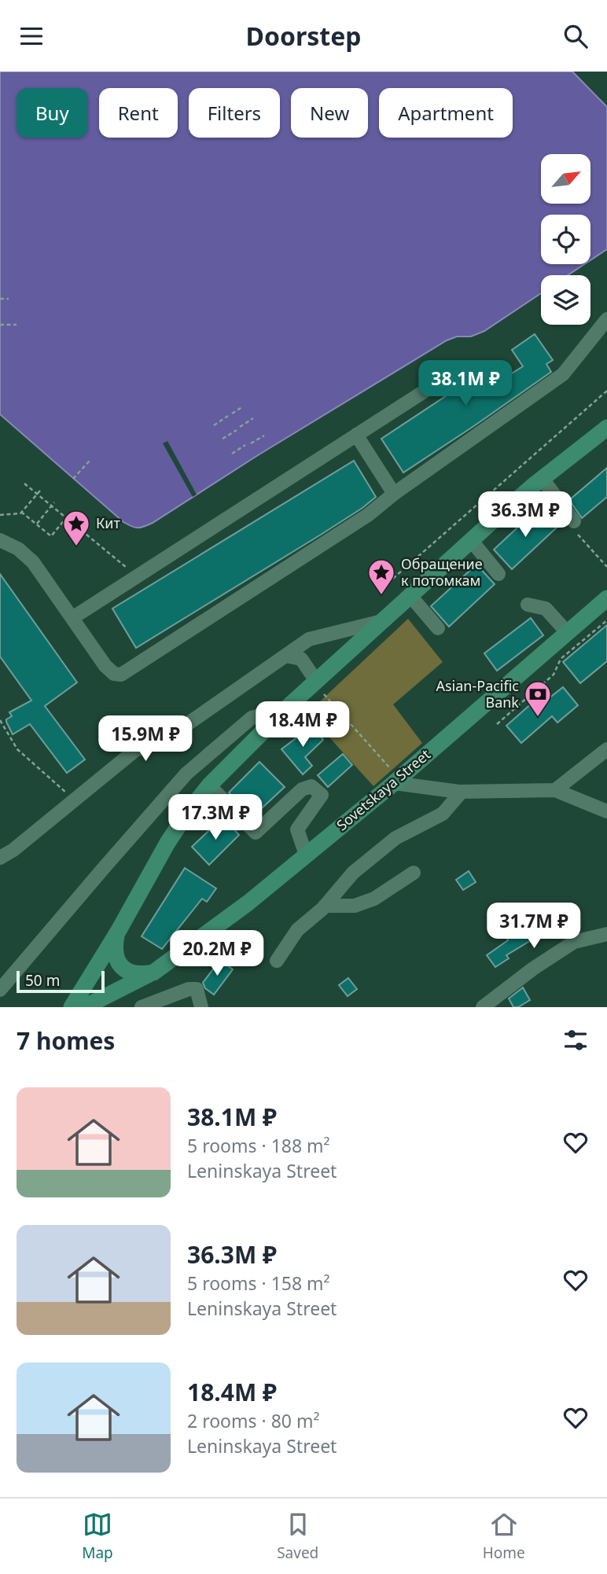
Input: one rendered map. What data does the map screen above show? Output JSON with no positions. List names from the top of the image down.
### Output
{
  "streets": {
    "main road": ["Sovetskaya Street"]
  },
  "places": {
    "place": ["Кит", "Обращение к потомкам"],
    "bank": ["Asian-Pacific Bank"]
  },
  "scale_bar": "50 m",
  "north": "top right",
  "page": {
    "header": "Doorstep",
    "chip": [
      "Buy",
      "Rent",
      "Filters",
      "New",
      "Apartment"
    ],
    "price": [
      "38.1M ₽",
      "36.3M ₽",
      "18.4M ₽",
      "15.9M ₽",
      "17.3M ₽",
      "31.7M ₽",
      "20.2M ₽"
    ],
    "scale": "50 m",
    "heading": "7 homes",
    "list": [
      {
        "name": "38.1M ₽",
        "note": "5 rooms · 188 m² · Leninskaya Street"
      },
      {
        "name": "36.3M ₽",
        "note": "5 rooms · 158 m² · Leninskaya Street"
      },
      {
        "name": "18.4M ₽",
        "note": "2 rooms · 80 m² · Leninskaya Street"
      }
    ],
    "tabs": ["Map", "Saved", "Home"]
  }
}
